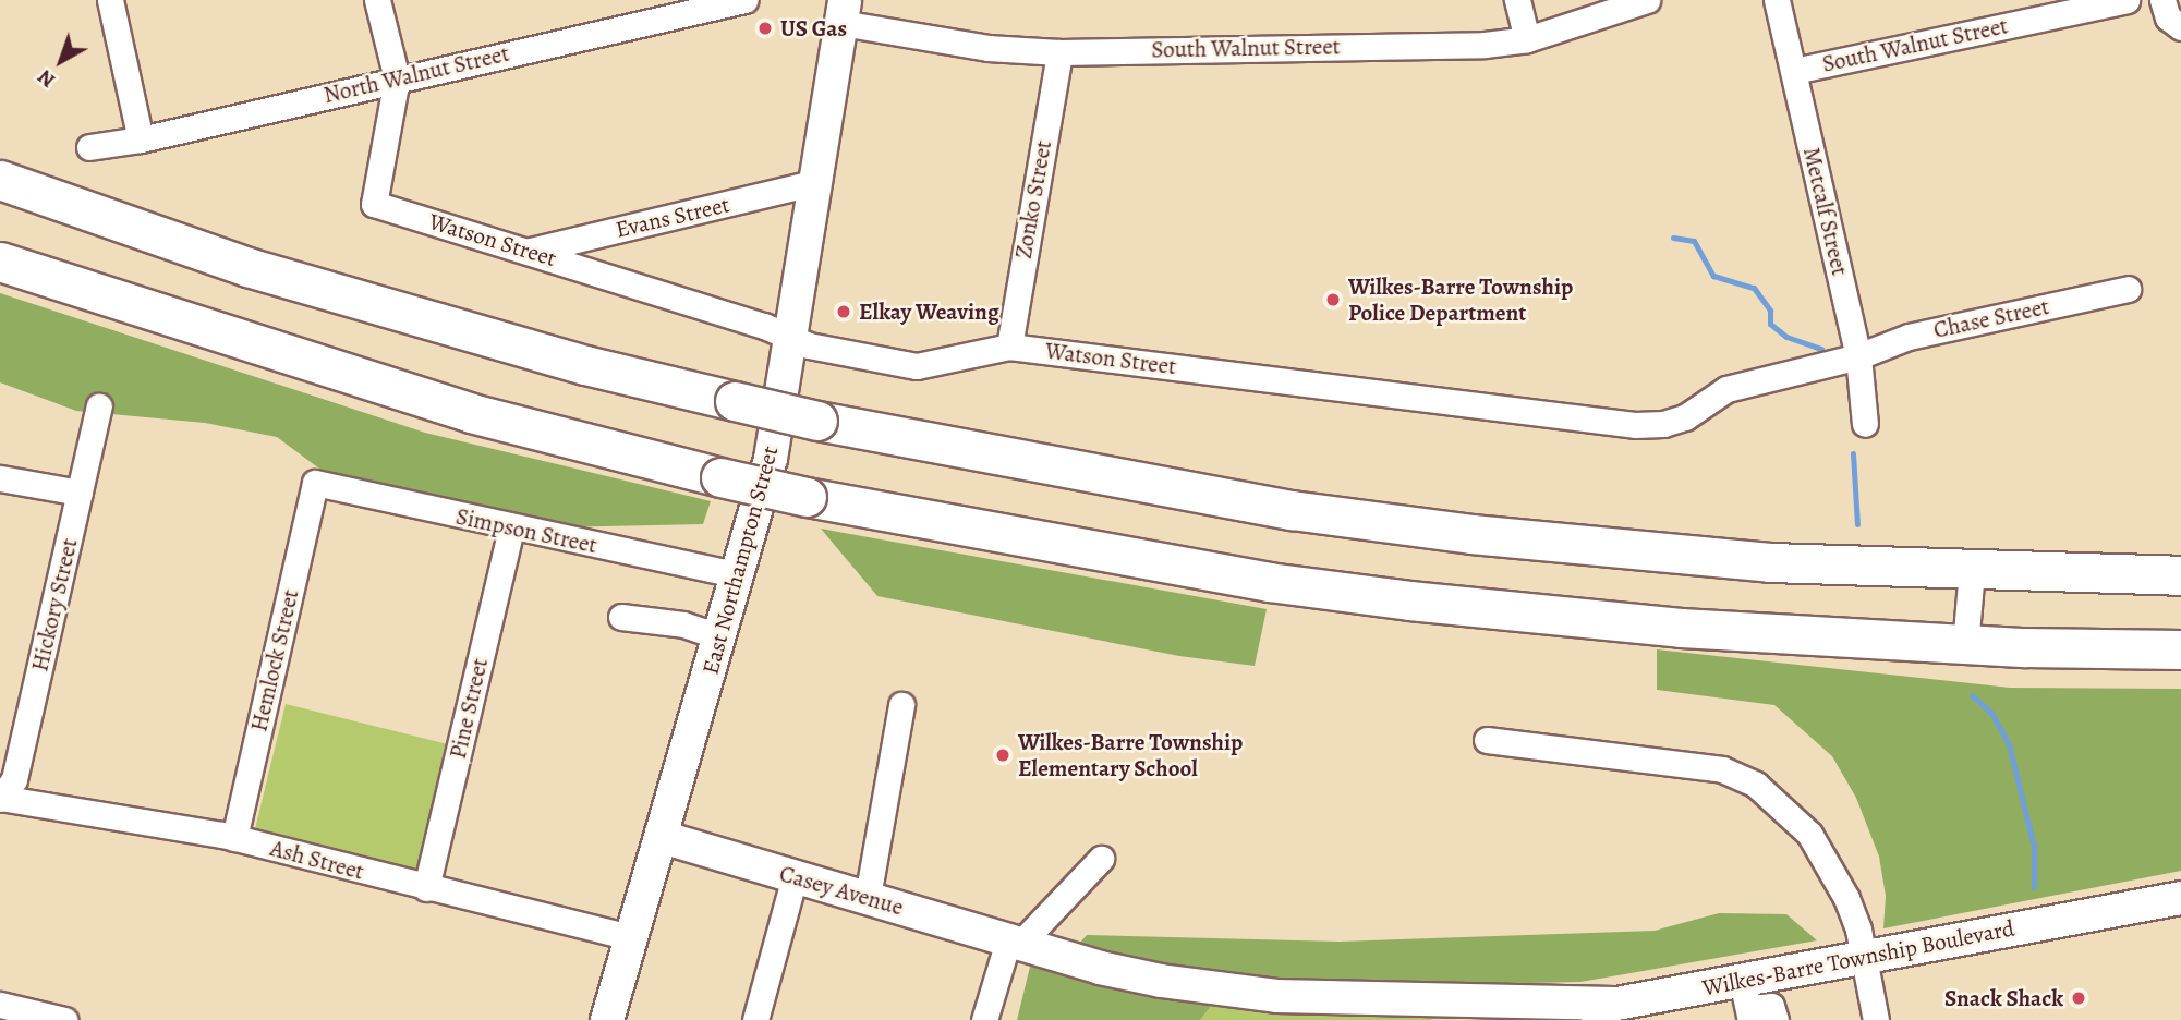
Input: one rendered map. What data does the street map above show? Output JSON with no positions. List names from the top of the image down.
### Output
{
  "streets": {
    "main road": ["East Northampton Street", "Casey Avenue", "Wilkes-Barre Township Boulevard"],
    "street": [
      "South Walnut Street",
      "North Walnut Street",
      "Zonko Street",
      "Metcalf Street",
      "Evans Street",
      "Watson Street",
      "Chase Street",
      "Simpson Street",
      "Hickory Street",
      "Hemlock Street",
      "Pine Street",
      "Ash Street"
    ]
  },
  "crossings": [
    ["South Walnut Street", "Zonko Street"],
    ["South Walnut Street", "Metcalf Street"],
    ["South Walnut Street", "East Northampton Street"],
    ["North Walnut Street", "Watson Street"],
    ["Zonko Street", "Watson Street"],
    ["Metcalf Street", "Watson Street"],
    ["Metcalf Street", "Chase Street"],
    ["Evans Street", "Watson Street"],
    ["Evans Street", "East Northampton Street"],
    ["Watson Street", "Chase Street"],
    ["Watson Street", "East Northampton Street"],
    ["Simpson Street", "East Northampton Street"],
    ["Simpson Street", "Hemlock Street"],
    ["Simpson Street", "Pine Street"],
    ["East Northampton Street", "Ash Street"],
    ["East Northampton Street", "Casey Avenue"],
    ["Hickory Street", "Ash Street"],
    ["Hemlock Street", "Ash Street"],
    ["Pine Street", "Ash Street"],
    ["Casey Avenue", "Wilkes-Barre Township Boulevard"]
  ],
  "places": [
    "US Gas",
    "Wilkes-Barre Township Police Department",
    "Elkay Weaving",
    "Wilkes-Barre Township Elementary School",
    "Snack Shack"
  ],
  "north": "bottom left"
}
